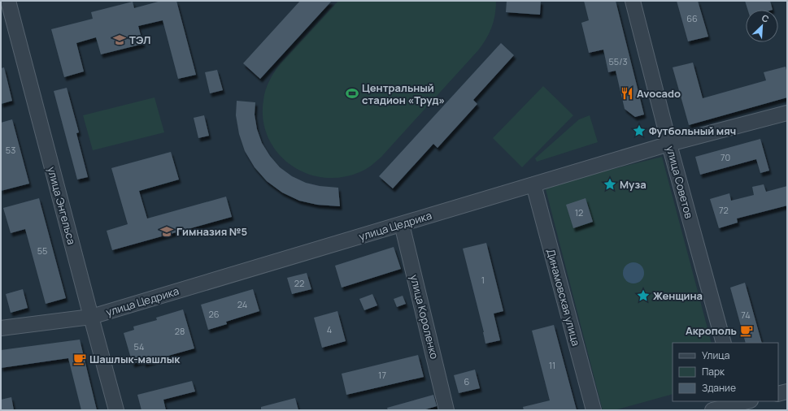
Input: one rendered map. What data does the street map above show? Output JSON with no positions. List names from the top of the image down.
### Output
{
  "streets": {
    "street": [
      "улица Советов",
      "улица Энгельса",
      "улица Цедрика",
      "Динамовская улица",
      "улица Короленко"
    ]
  },
  "crossings": [
    ["улица Советов", "улица Цедрика"],
    ["улица Энгельса", "улица Цедрика"],
    ["улица Цедрика", "Динамовская улица"],
    ["улица Цедрика", "улица Короленко"]
  ],
  "places": {
    "school or university": ["ТЭЛ", "Гимназия №5"],
    "sports": ["Центральный стадион «Труд»"],
    "restaurant": ["Avocado"],
    "place": ["Футбольный мяч", "Муза", "Женщина"],
    "cafe": ["Акрополь", "Шашлык-машлык"]
  },
  "house_numbers": [
    "66",
    "55/3",
    "53",
    "70",
    "72",
    "12",
    "55",
    "1",
    "22",
    "24",
    "26",
    "74",
    "4",
    "28",
    "54",
    "11",
    "17",
    "6"
  ],
  "legend": ["Улица", "Парк", "Здание"],
  "north": "top right"
}
